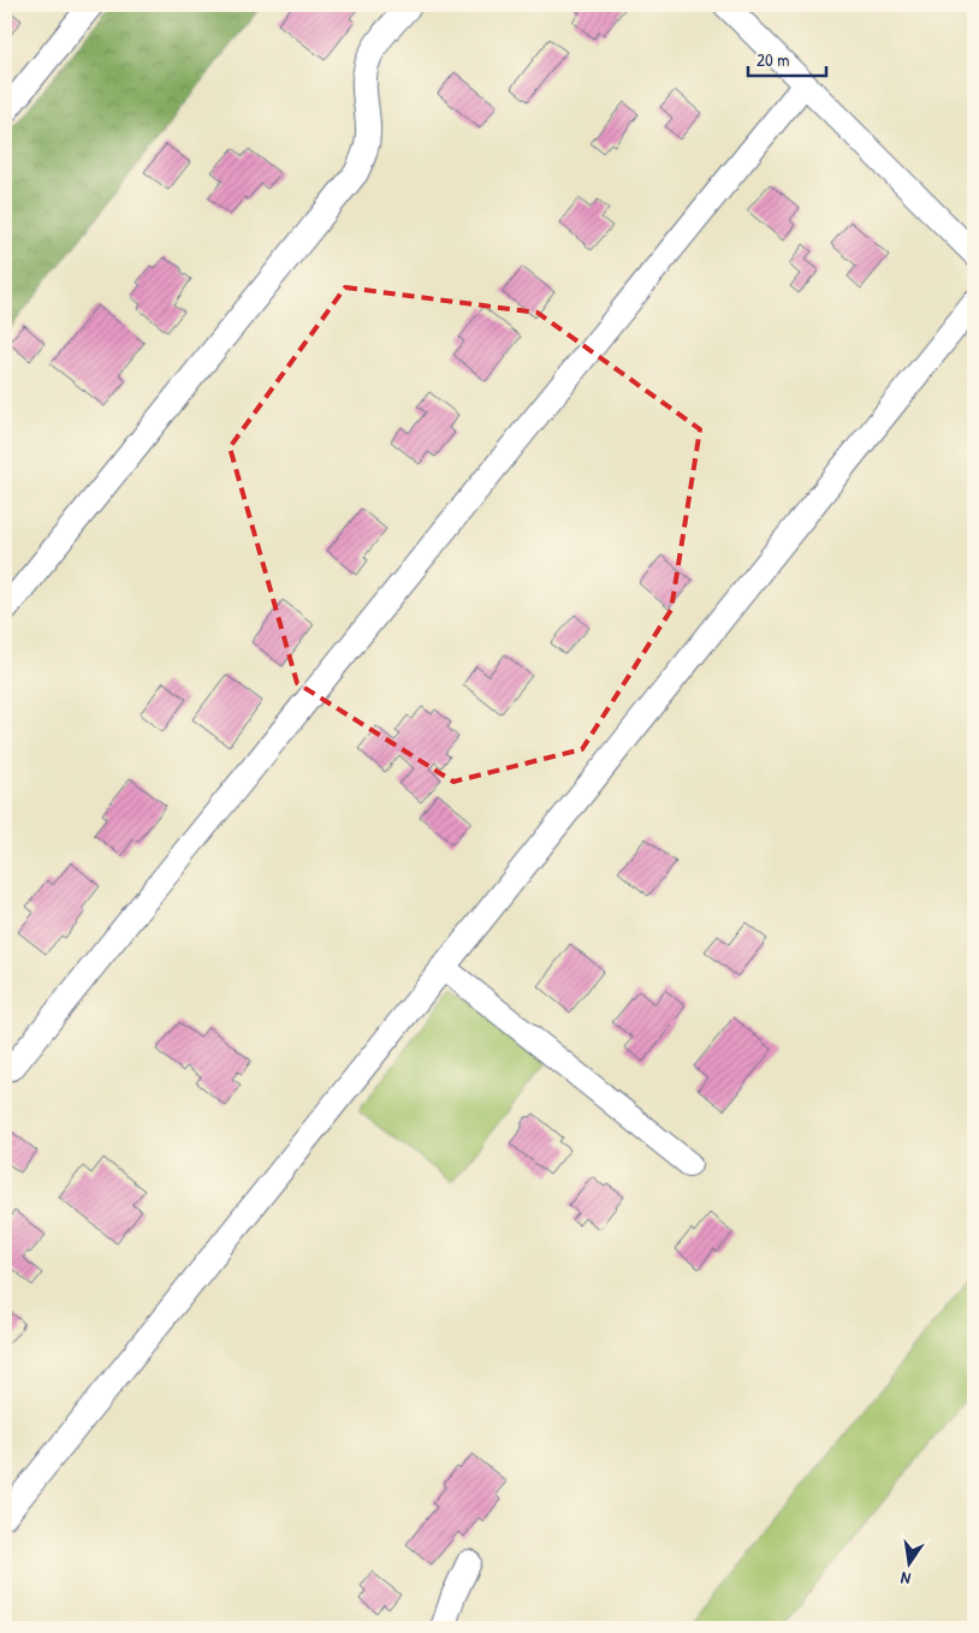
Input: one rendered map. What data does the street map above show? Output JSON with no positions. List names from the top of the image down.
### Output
{
  "scale_bar": "20 m",
  "north": "bottom"
}
